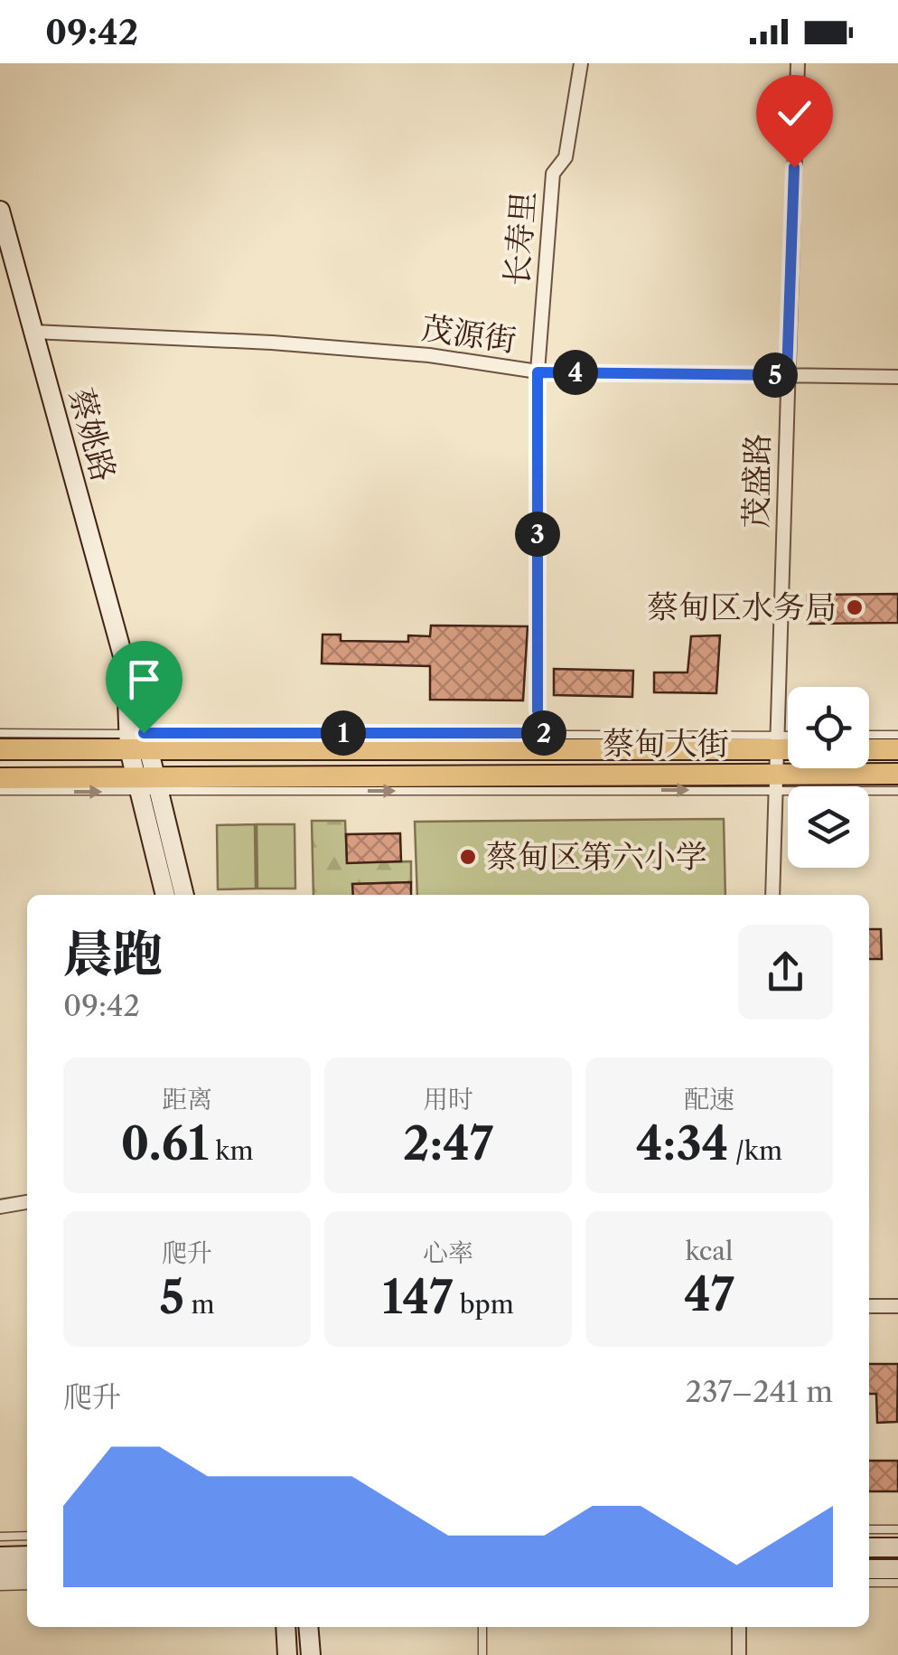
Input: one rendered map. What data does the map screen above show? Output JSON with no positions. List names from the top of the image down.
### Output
{
  "streets": {
    "main road": ["蔡甸大街"],
    "street": [
      "长寿里",
      "茂源街",
      "蔡姚路",
      "茂盛路"
    ]
  },
  "crossings": [
    ["长寿里", "茂源街"],
    ["长寿里", "蔡甸大街"],
    ["茂源街", "蔡姚路"],
    ["茂源街", "茂盛路"],
    ["蔡姚路", "蔡甸大街"],
    ["茂盛路", "蔡甸大街"]
  ],
  "places": ["蔡甸区水务局", "蔡甸区第六小学"],
  "page": {
    "status": "09:42",
    "pins": [
      "4",
      "5",
      "3",
      "1",
      "2"
    ],
    "heading": ["晨跑", "09:42"],
    "stats": [
      ["距离", "0.61 km"],
      ["用时", "2:47"],
      ["配速", "4:34 /km"],
      ["爬升", "5 m"],
      ["心率", "147 bpm"],
      ["kcal", "47"]
    ],
    "chart": ["爬升", "237–241 m"]
  }
}
